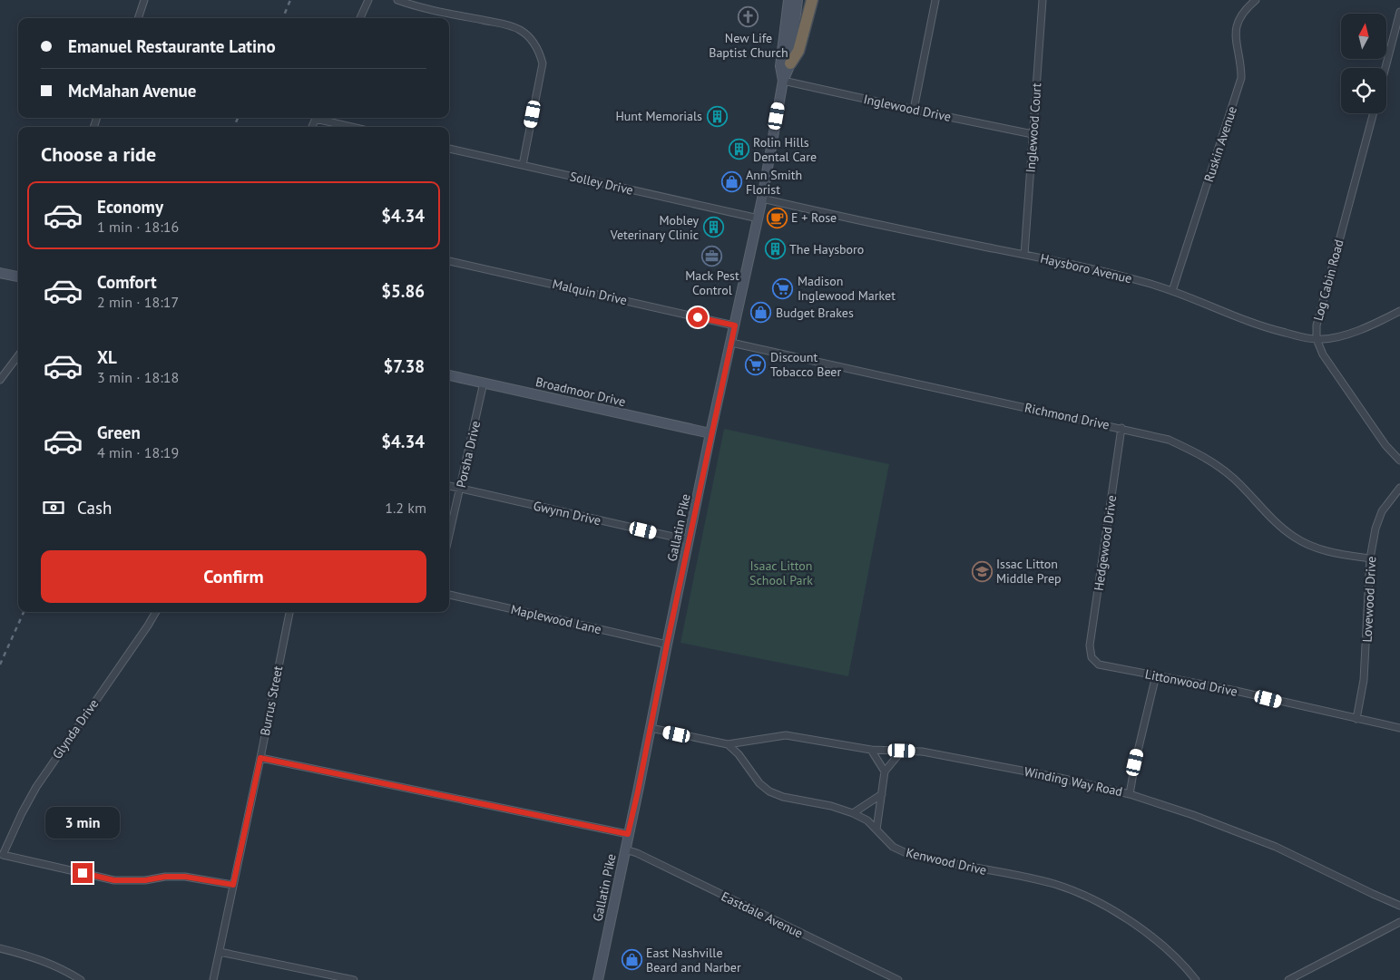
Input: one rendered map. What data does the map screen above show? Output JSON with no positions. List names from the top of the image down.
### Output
{
  "streets": {
    "main road": ["Broadmoor Drive", "Gallatin Pike"],
    "street": [
      "Inglewood Drive",
      "Inglewood Court",
      "Ruskin Avenue",
      "Solley Drive",
      "Haysboro Avenue",
      "Log Cabin Road",
      "Malquin Drive",
      "Richmond Drive",
      "Porsha Drive",
      "Gwynn Drive",
      "Hedgewood Drive",
      "Lovewood Drive",
      "Maplewood Lane",
      "Littonwood Drive",
      "Burrus Street",
      "Glynda Drive",
      "Winding Way Road",
      "Kenwood Drive",
      "Eastdale Avenue"
    ]
  },
  "crossings": [
    ["Inglewood Drive", "Inglewood Court"],
    ["Inglewood Drive", "Gallatin Pike"],
    ["Inglewood Court", "Haysboro Avenue"],
    ["Ruskin Avenue", "Haysboro Avenue"],
    ["Solley Drive", "Gallatin Pike"],
    ["Haysboro Avenue", "Log Cabin Road"],
    ["Haysboro Avenue", "Gallatin Pike"],
    ["Malquin Drive", "Gallatin Pike"],
    ["Broadmoor Drive", "Porsha Drive"],
    ["Broadmoor Drive", "Gallatin Pike"],
    ["Richmond Drive", "Gallatin Pike"],
    ["Richmond Drive", "Hedgewood Drive"],
    ["Richmond Drive", "Lovewood Drive"],
    ["Porsha Drive", "Gwynn Drive"],
    ["Gwynn Drive", "Gallatin Pike"],
    ["Gallatin Pike", "Maplewood Lane"],
    ["Gallatin Pike", "Eastdale Avenue"],
    ["Hedgewood Drive", "Littonwood Drive"],
    ["Lovewood Drive", "Littonwood Drive"],
    ["Burrus Street", "Glynda Drive"],
    ["Winding Way Road", "Kenwood Drive"]
  ],
  "parks": ["Isaac Litton School Park"],
  "places": {
    "church": ["New Life Baptist Church"],
    "building": [
      "Hunt Memorials",
      "Rolin Hills Dental Care",
      "Mobley Veterinary Clinic",
      "The Haysboro"
    ],
    "shop": ["Ann Smith Florist", "Budget Brakes", "East Nashville Beard and Narber"],
    "cafe": ["E + Rose"],
    "office": ["Mack Pest Control"],
    "supermarket": ["Madison Inglewood Market", "Discount Tobacco Beer"],
    "school or university": ["Issac Litton Middle Prep"]
  },
  "north": "top",
  "page": {
    "banner": ["Emanuel Restaurante Latino", "McMahan Avenue"],
    "heading": "Choose a ride",
    "list": [
      {
        "name": "Economy",
        "note": "1 min · 18:16",
        "value": "$4.34"
      },
      {
        "name": "Comfort",
        "note": "2 min · 18:17",
        "value": "$5.86"
      },
      {
        "name": "XL",
        "note": "3 min · 18:18",
        "value": "$7.38"
      },
      {
        "name": "Green",
        "note": "4 min · 18:19",
        "value": "$4.34"
      }
    ],
    "pay": ["Cash", "1.2 km"],
    "buttons": "Confirm",
    "bubble": "3 min"
  }
}
